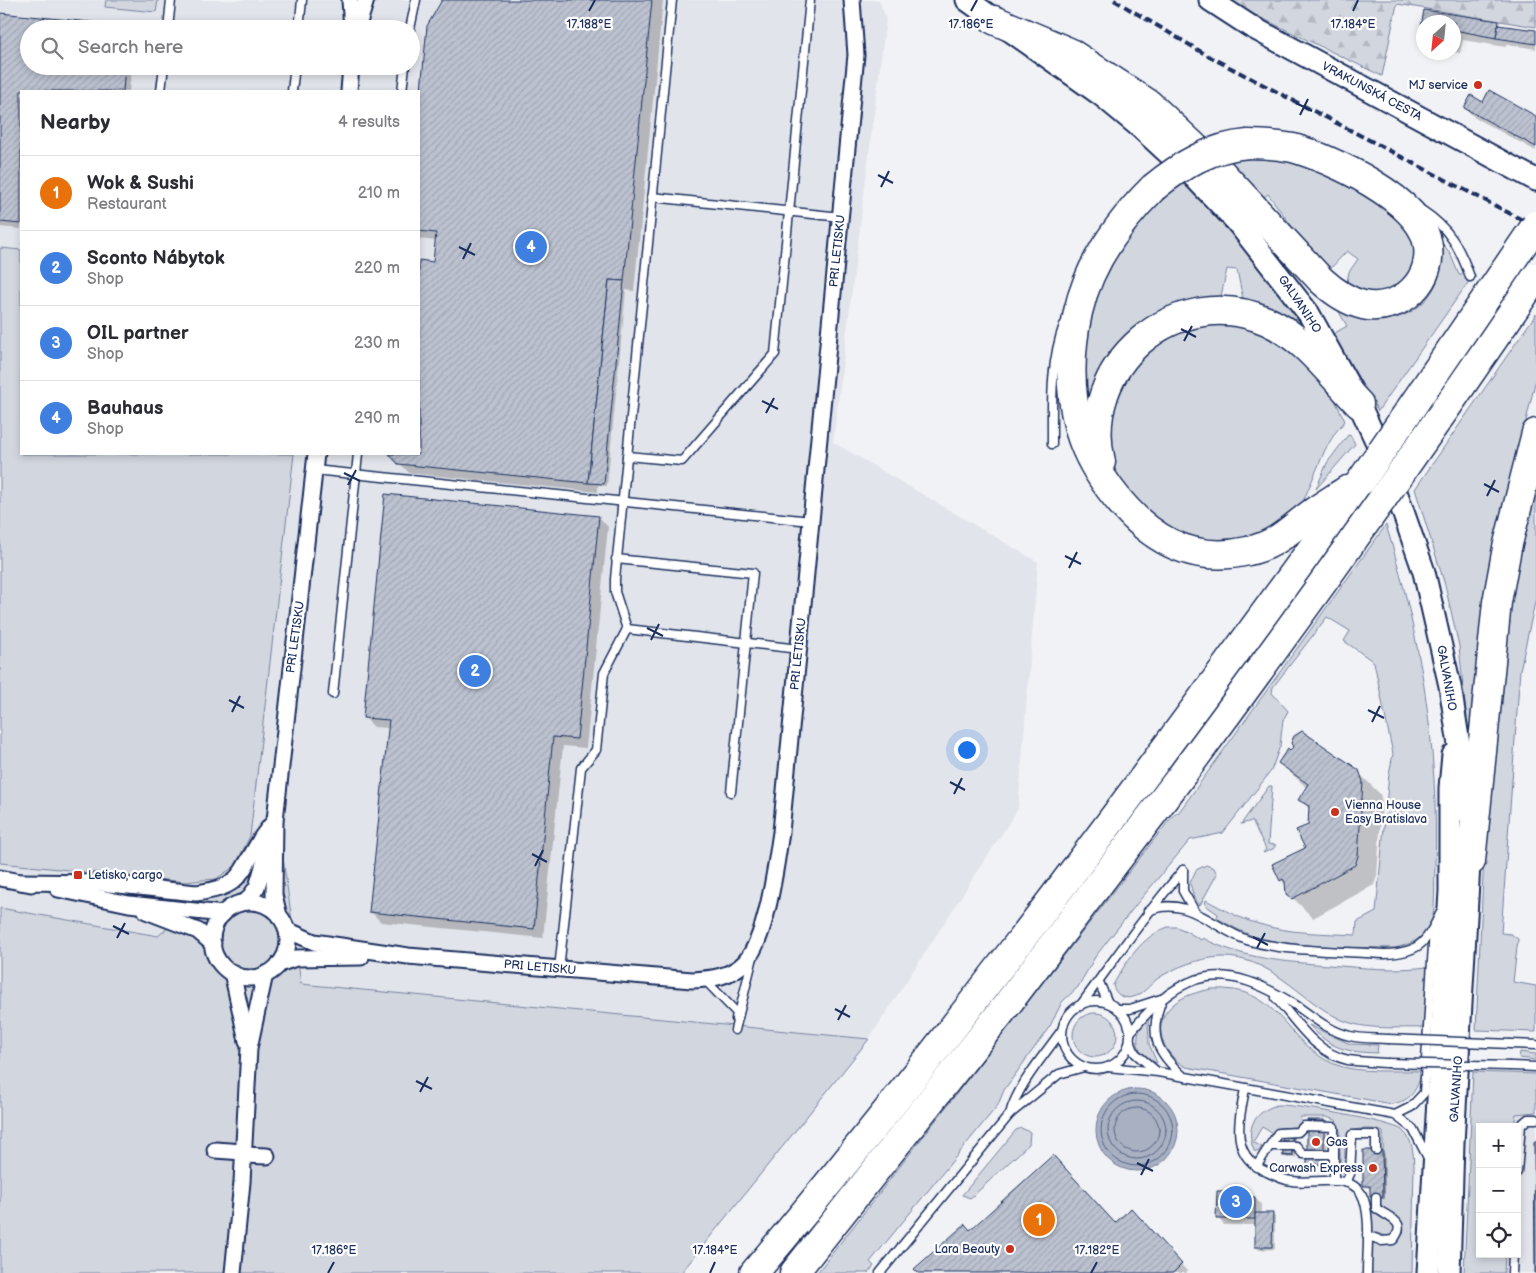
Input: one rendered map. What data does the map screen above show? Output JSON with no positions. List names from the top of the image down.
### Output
{
  "streets": {
    "main road": ["VRAKUNSKÁ CESTA", "GALVANIHO"],
    "street": ["PRI LETISKU"]
  },
  "places": {
    "other": [
      "MJ service",
      "Vienna House Easy Bratislava",
      "Gas",
      "Carwash Express",
      "Lara Beauty"
    ],
    "transit": ["Letisko, cargo"]
  },
  "north": "bottom left",
  "page": {
    "search": "Search here",
    "heading": ["Nearby", "4 results"],
    "list": [
      {
        "mark": "1",
        "name": "Wok & Sushi",
        "note": "Restaurant",
        "value": "210 m"
      },
      {
        "mark": "2",
        "name": "Sconto Nábytok",
        "note": "Shop",
        "value": "220 m"
      },
      {
        "mark": "3",
        "name": "OIL partner",
        "note": "Shop",
        "value": "230 m"
      },
      {
        "mark": "4",
        "name": "Bauhaus",
        "note": "Shop",
        "value": "290 m"
      }
    ],
    "pins": [
      "4",
      "2",
      "3",
      "1"
    ],
    "map_buttons": ["+", "−"]
  },
  "coordinates": [
    "17.188°E",
    "17.186°E",
    "17.184°E",
    "17.182°E"
  ]
}
